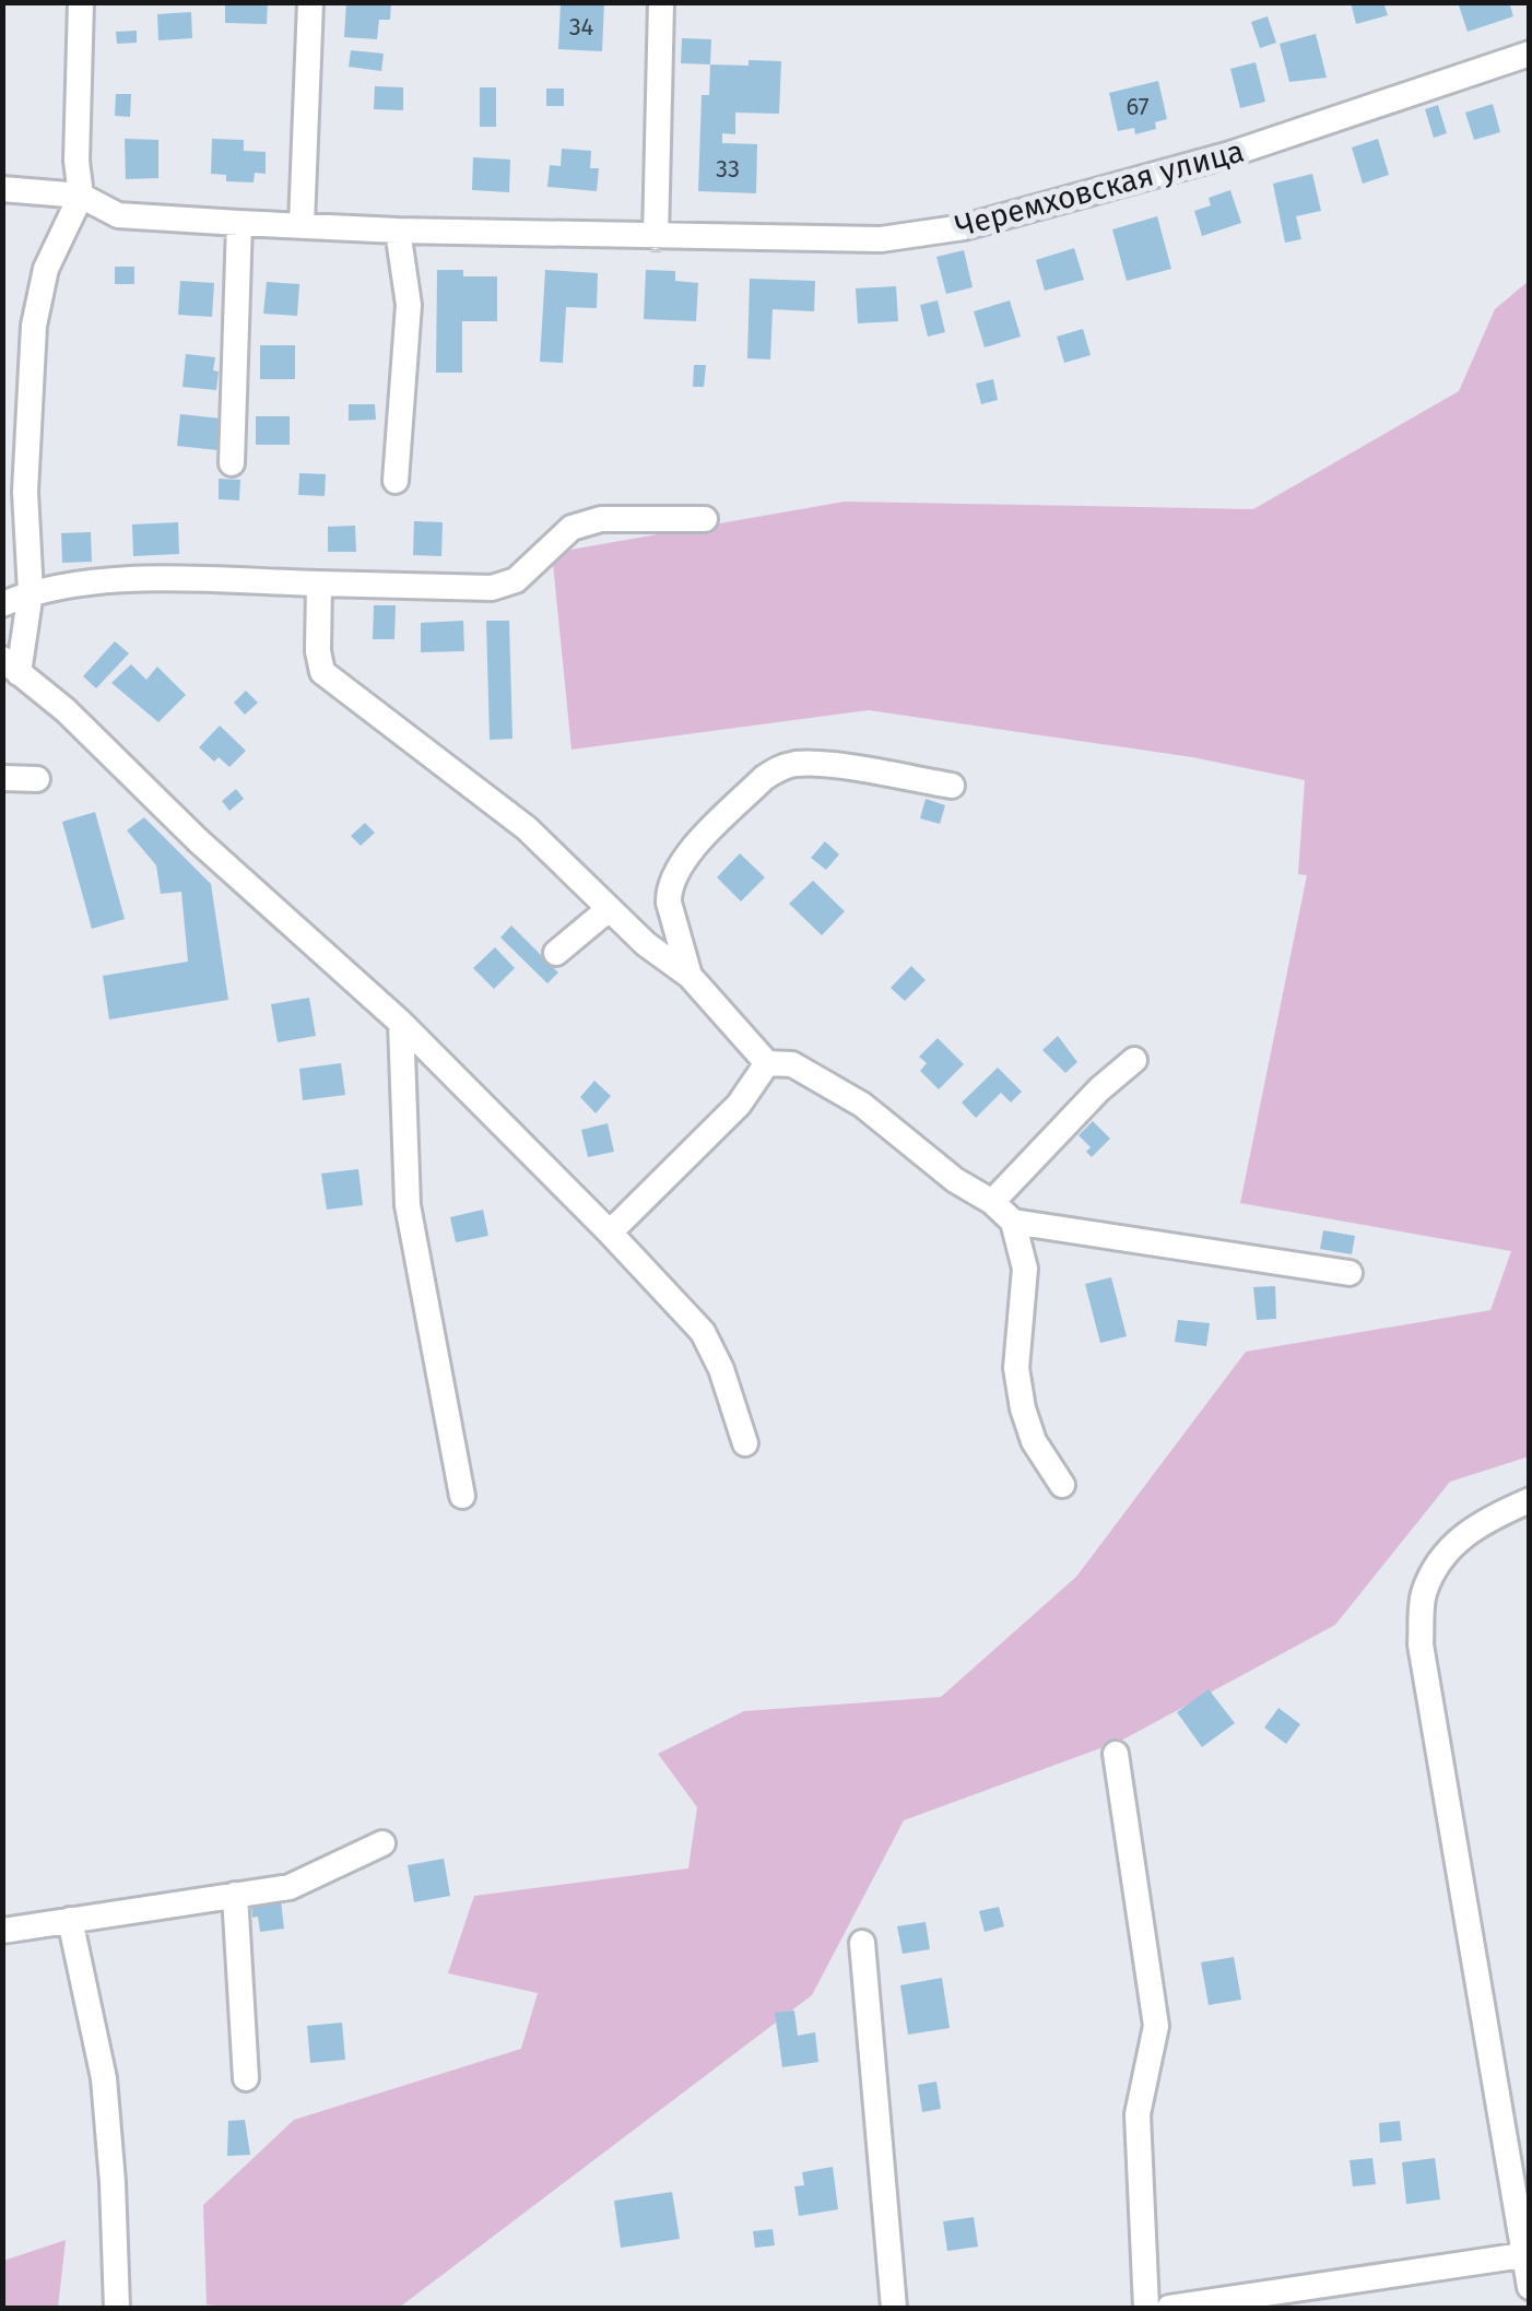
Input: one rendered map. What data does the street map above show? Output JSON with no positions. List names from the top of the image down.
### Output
{
  "streets": {
    "street": ["Черемховская улица"]
  },
  "house_numbers": ["34", "67", "33"]
}
